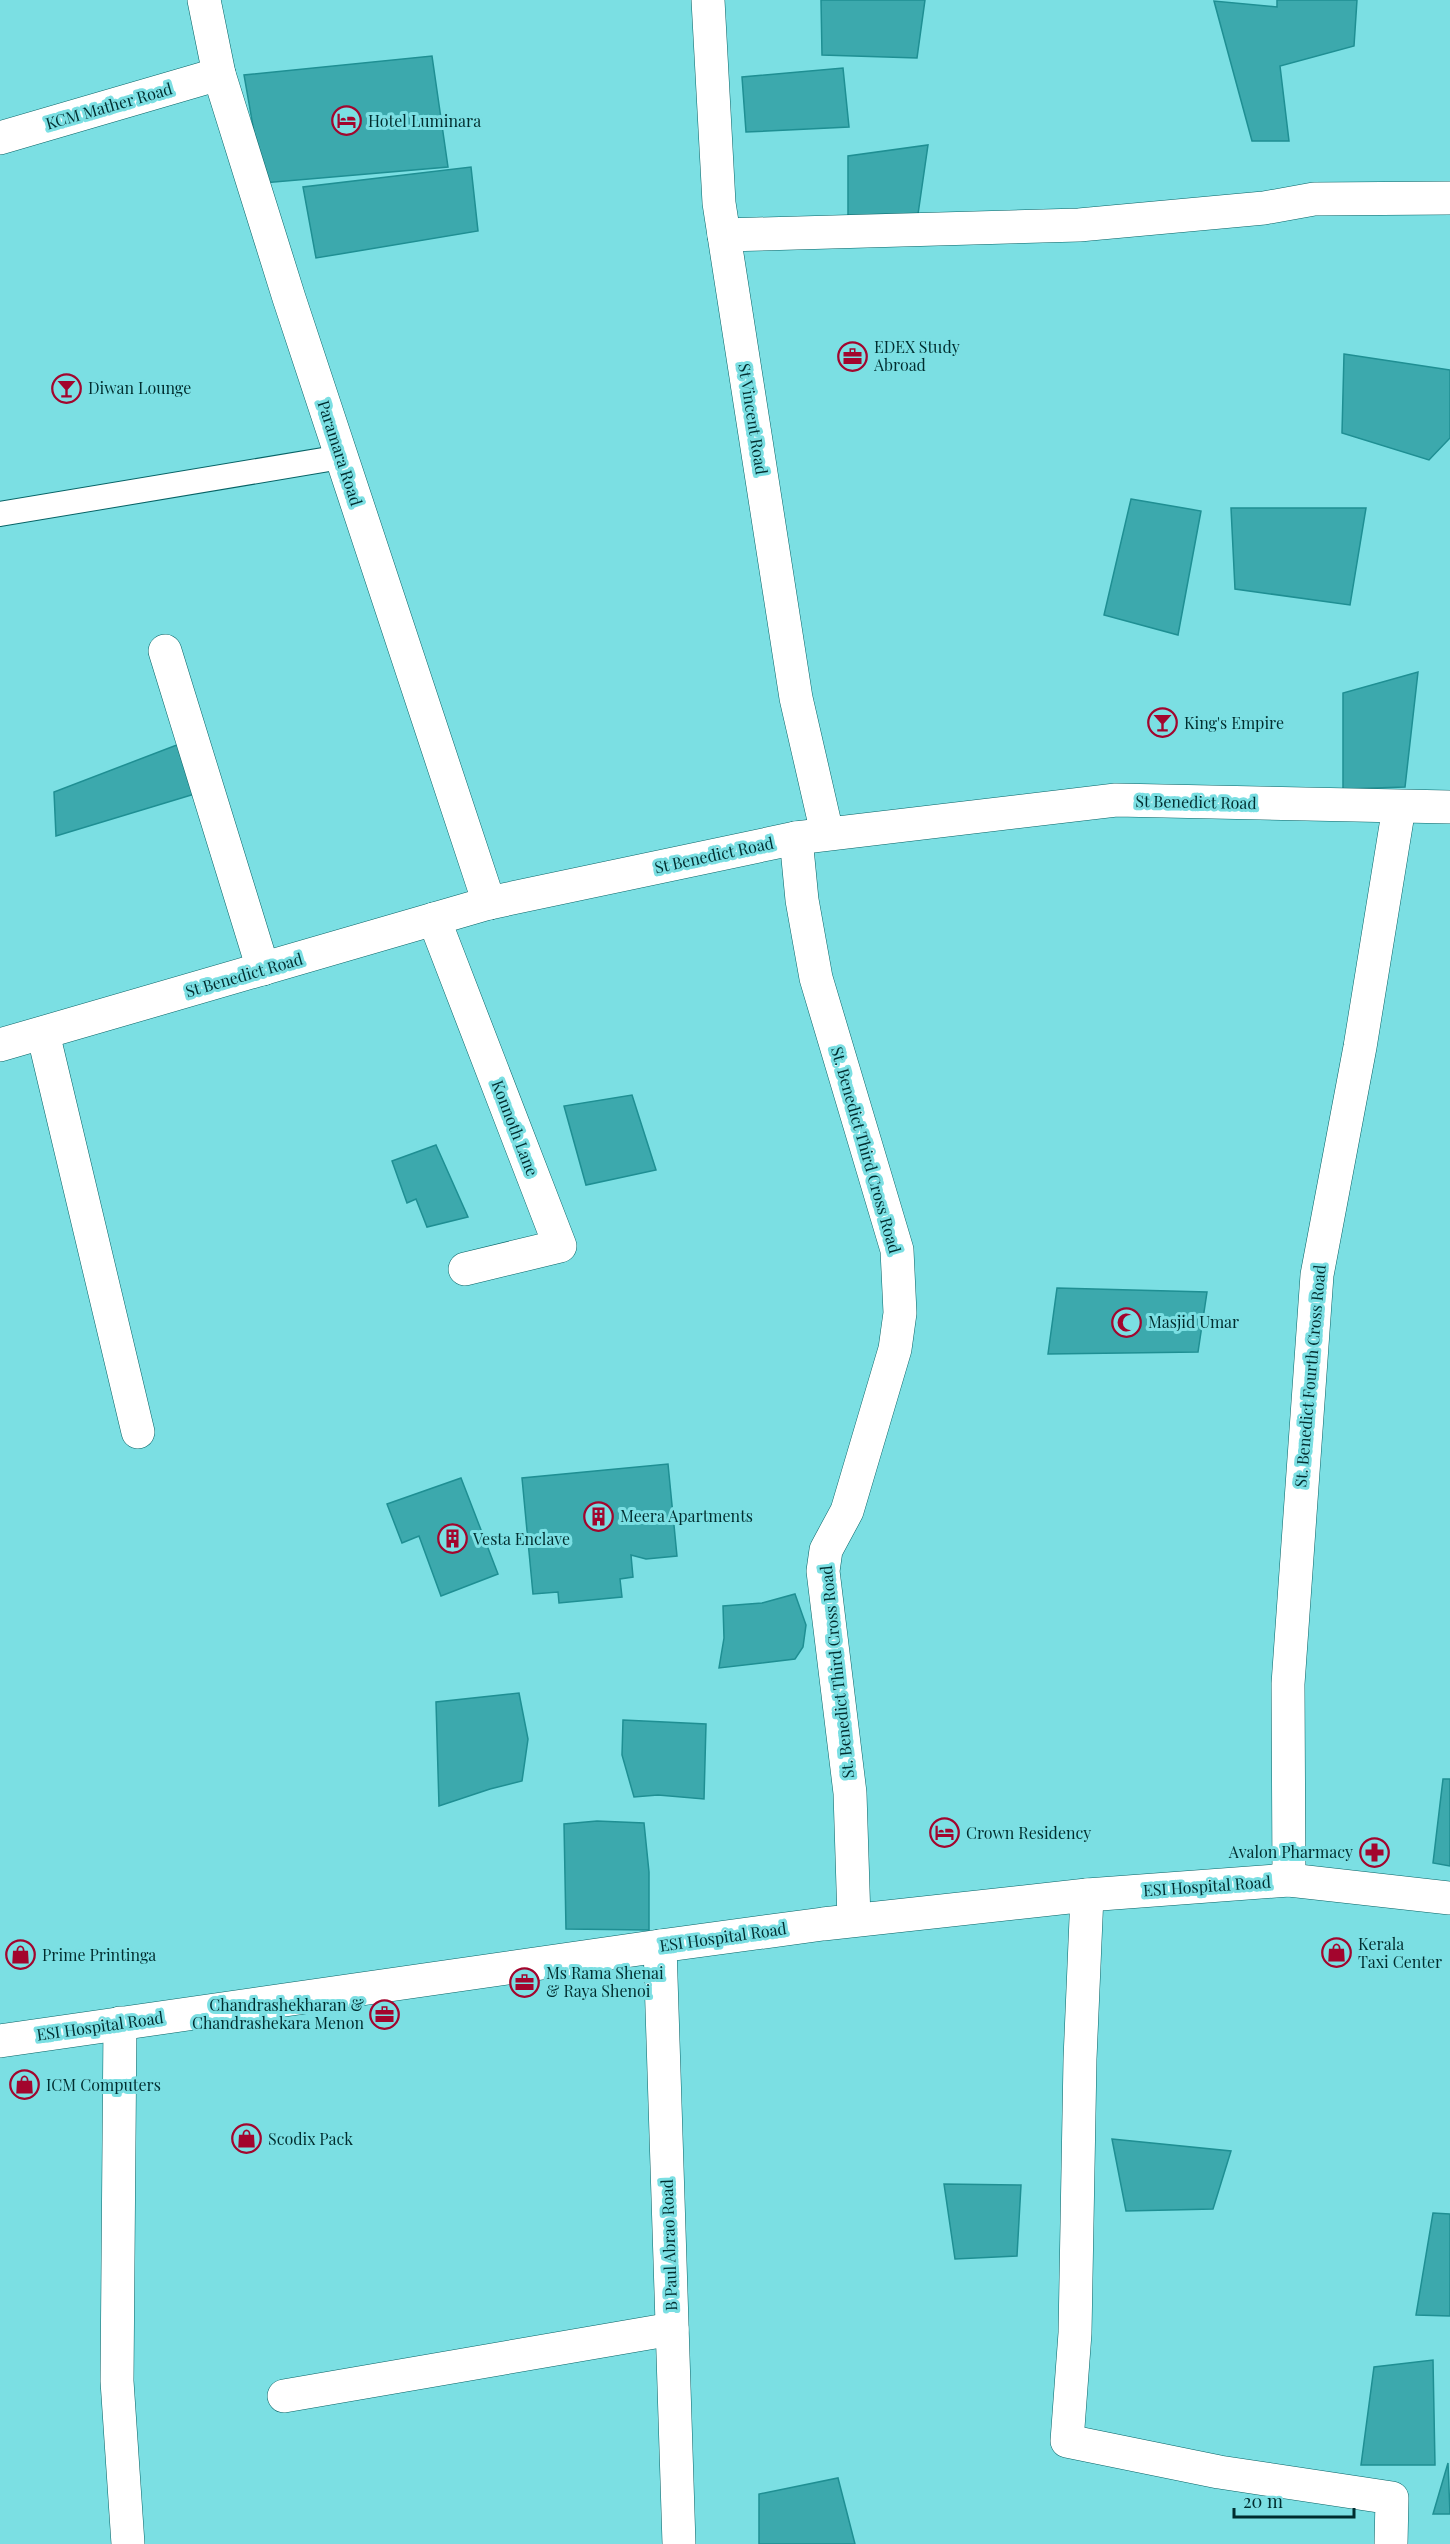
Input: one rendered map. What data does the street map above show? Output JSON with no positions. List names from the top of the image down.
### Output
{
  "streets": {
    "street": [
      "KCM Mather Road",
      "St Vincent Road",
      "Paramara Road",
      "St Benedict Road",
      "Konnoth Lane",
      "St. Benedict Third Cross Road",
      "St. Benedict Fourth Cross Road",
      "ESI Hospital Road",
      "B Paul Abrao Road"
    ]
  },
  "crossings": [
    ["KCM Mather Road", "Paramara Road"],
    ["St Vincent Road", "St Benedict Road"],
    ["Paramara Road", "St Benedict Road"],
    ["St Benedict Road", "Konnoth Lane"],
    ["St Benedict Road", "St. Benedict Third Cross Road"],
    ["St Benedict Road", "St. Benedict Fourth Cross Road"],
    ["St. Benedict Third Cross Road", "ESI Hospital Road"],
    ["St. Benedict Fourth Cross Road", "ESI Hospital Road"],
    ["ESI Hospital Road", "B Paul Abrao Road"]
  ],
  "places": {
    "hotel": ["Hotel Luminara", "Crown Residency"],
    "office": ["EDEX Study Abroad", "Ms Rama Shenai & Raya Shenoi", "Chandrashekharan & Chandrashekara Menon"],
    "bar": ["Diwan Lounge", "King's Empire"],
    "mosque": ["Masjid Umar"],
    "building": ["Meera Apartments", "Vesta Enclave"],
    "pharmacy": ["Avalon Pharmacy"],
    "shop": [
      "Kerala Taxi Center",
      "Prime Printinga",
      "ICM Computers",
      "Scodix Pack"
    ]
  },
  "scale_bar": "20 m"
}
